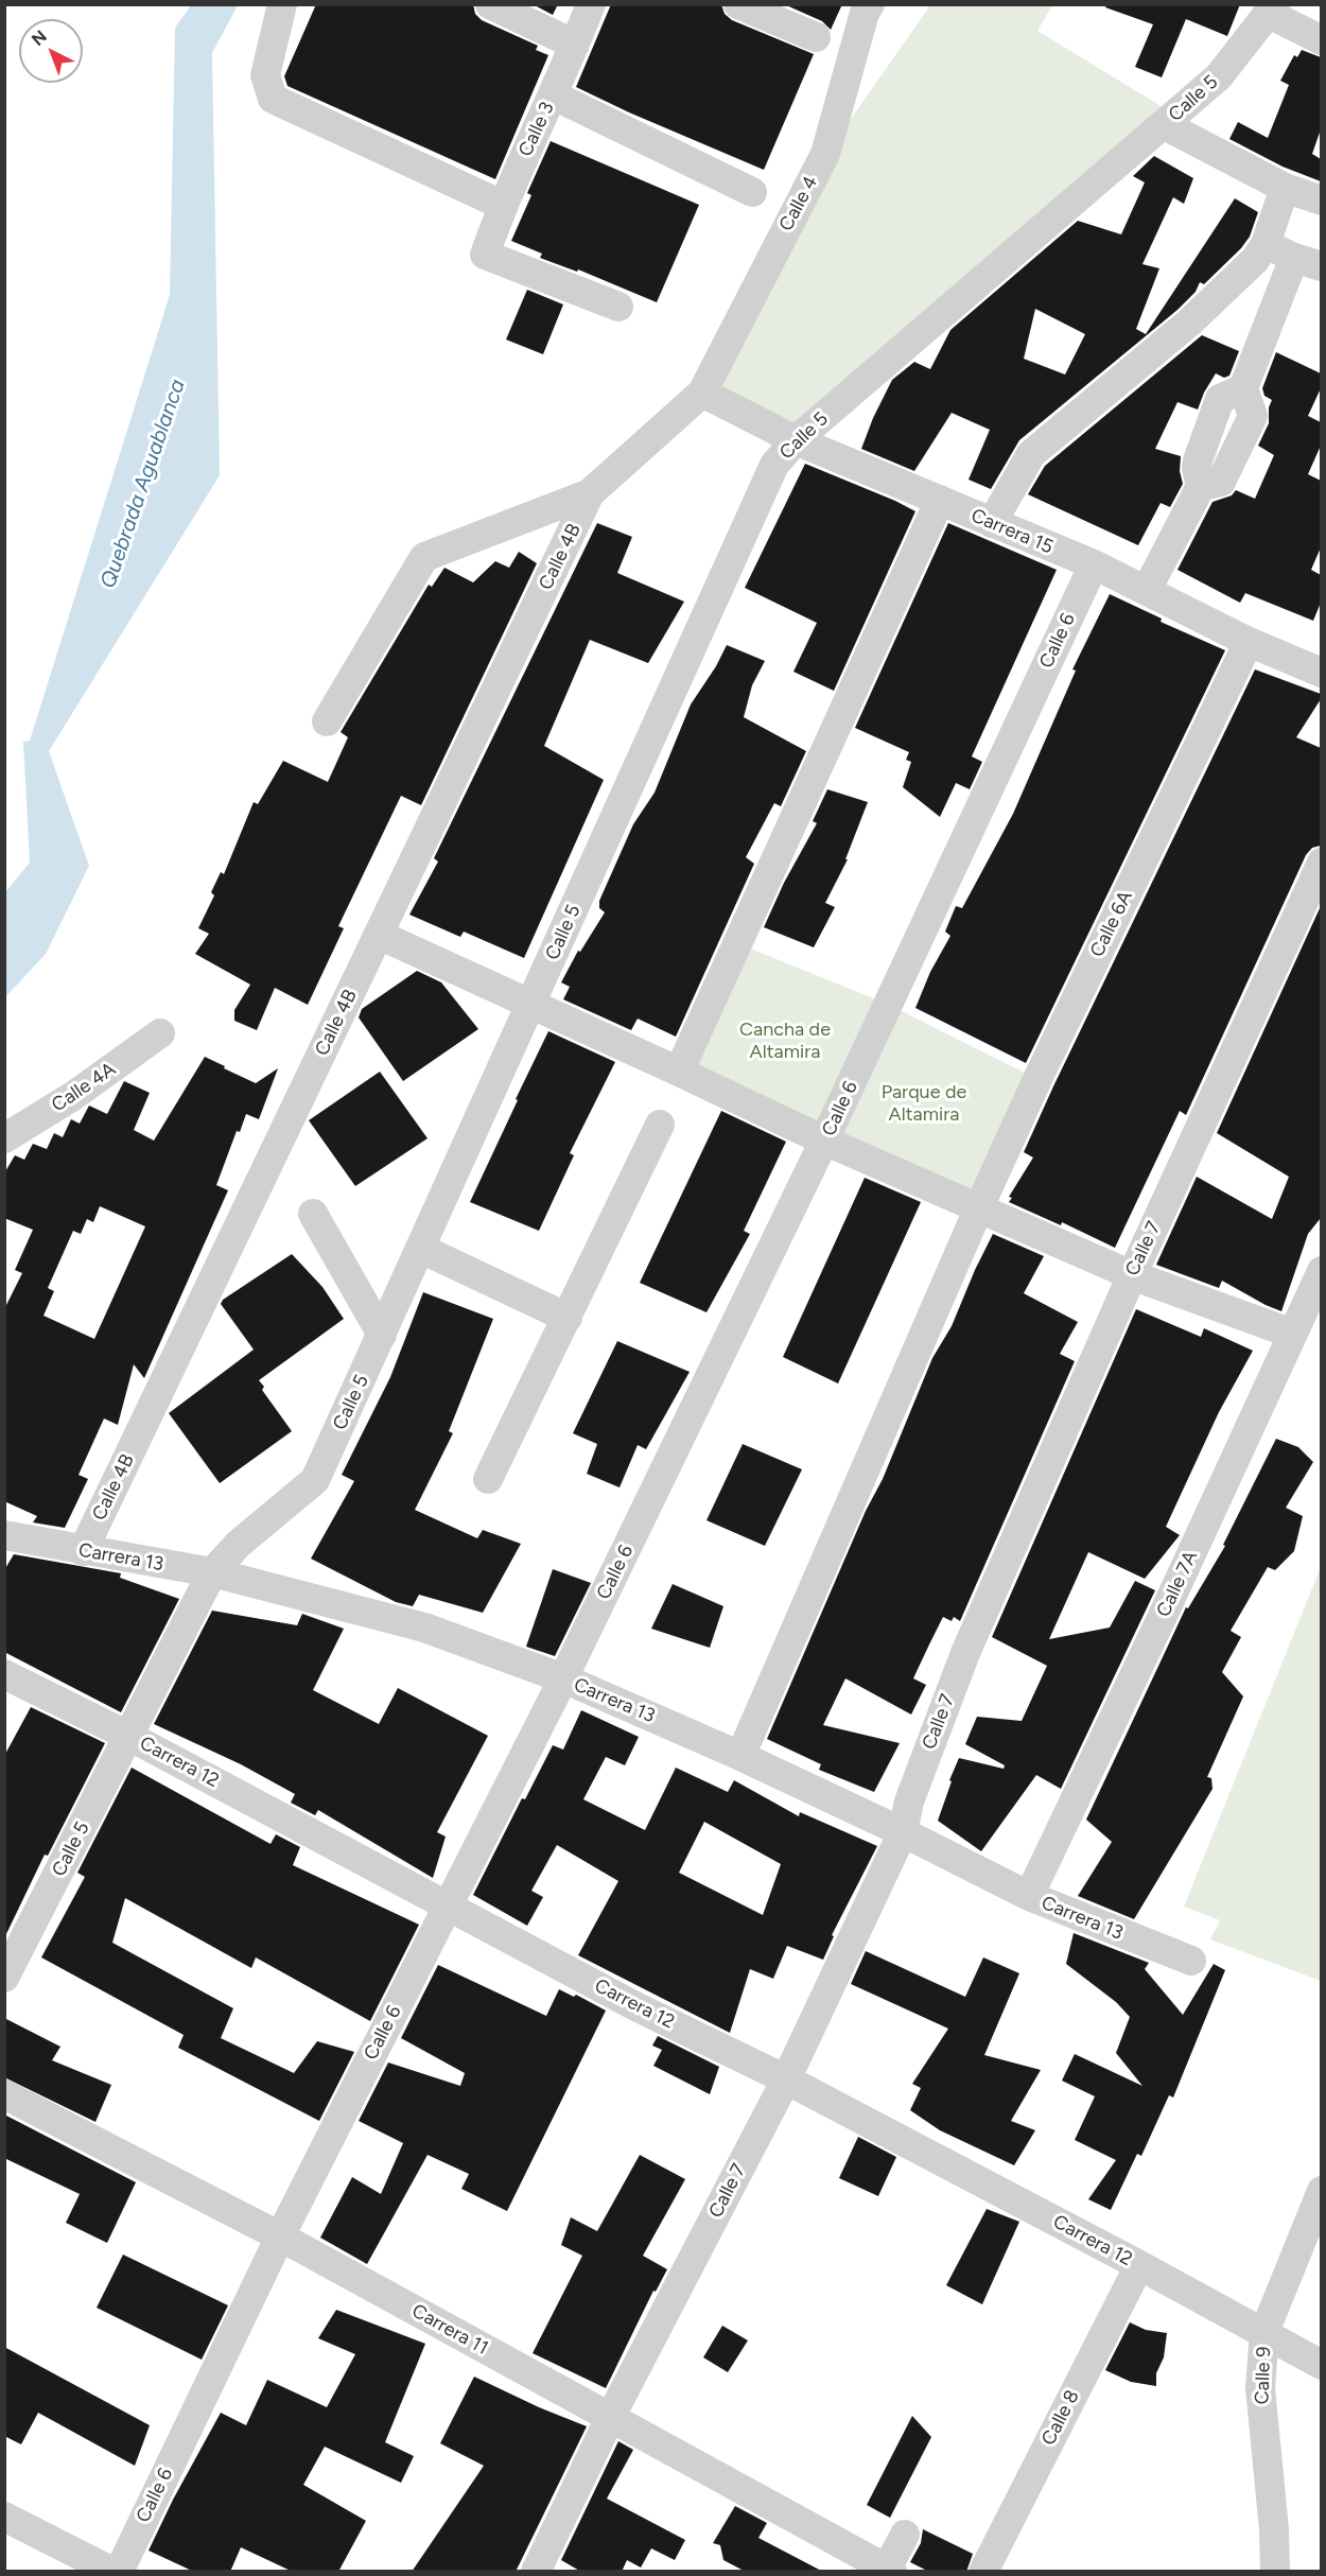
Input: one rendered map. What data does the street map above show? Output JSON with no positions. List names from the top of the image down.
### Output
{
  "streets": {
    "street": [
      "Calle 5",
      "Calle 3",
      "Calle 4",
      "Carrera 15",
      "Calle 4B",
      "Calle 6",
      "Calle 6A",
      "Calle 4A",
      "Calle 7",
      "Carrera 13",
      "Calle 7A",
      "Carrera 12",
      "Carrera 11",
      "Calle 9",
      "Calle 8"
    ]
  },
  "crossings": [
    ["Calle 5", "Carrera 15"],
    ["Calle 5", "Carrera 13"],
    ["Calle 5", "Carrera 12"],
    ["Calle 4", "Carrera 15"],
    ["Carrera 15", "Calle 6"],
    ["Carrera 15", "Calle 6A"],
    ["Calle 4B", "Carrera 13"],
    ["Calle 6", "Carrera 13"],
    ["Calle 6", "Carrera 12"],
    ["Calle 6", "Carrera 11"],
    ["Calle 7", "Carrera 13"],
    ["Calle 7", "Carrera 12"],
    ["Calle 7", "Carrera 11"],
    ["Carrera 13", "Calle 7A"],
    ["Carrera 12", "Calle 9"],
    ["Carrera 12", "Calle 8"]
  ],
  "water": ["Quebrada Aguablanca"],
  "parks": ["Cancha de Altamira", "Parque de Altamira"],
  "north": "top left"
}
